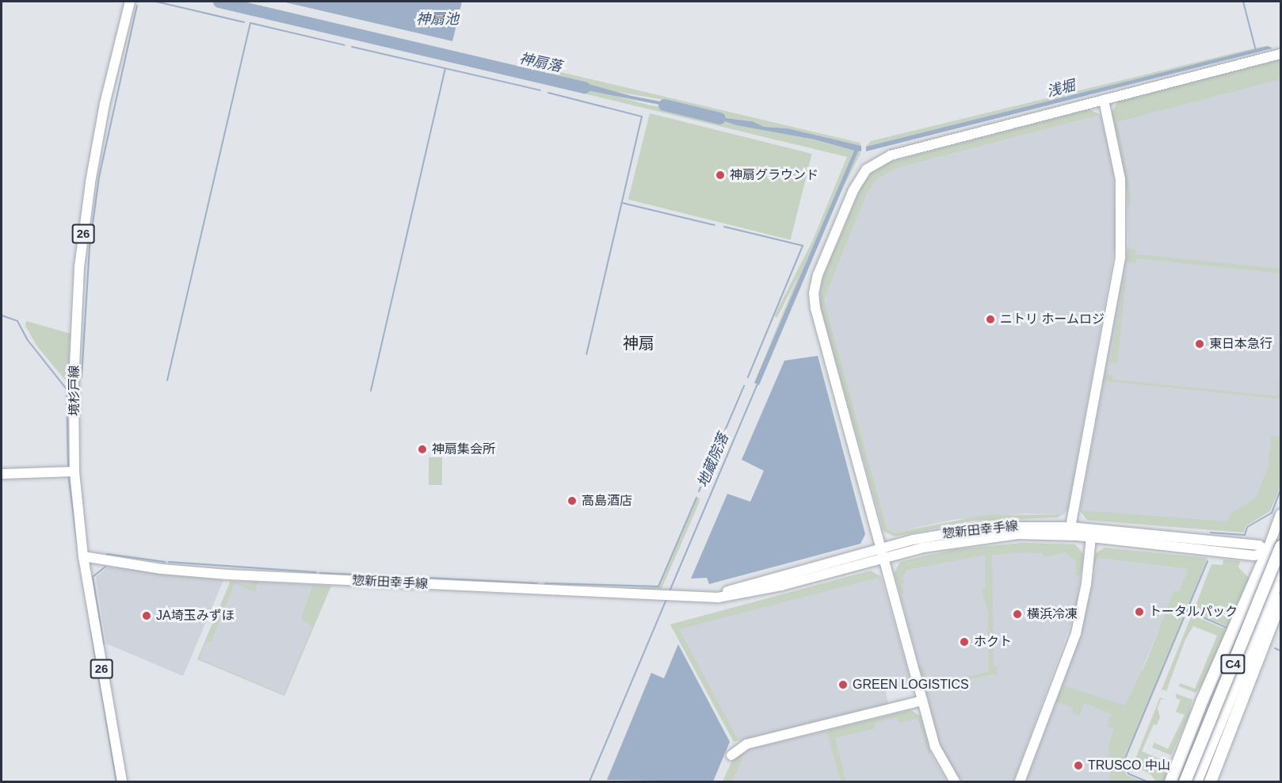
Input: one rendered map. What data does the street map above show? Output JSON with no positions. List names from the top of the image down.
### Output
{
  "streets": {
    "highway": ["C4"],
    "main road": ["26", "境杉戸線", "惣新田幸手線"]
  },
  "crossings": [
    ["境杉戸線", "惣新田幸手線"]
  ],
  "districts": ["神扇"],
  "water": [
    "神扇池",
    "神扇落",
    "浅堀",
    "地蔵院落"
  ],
  "places": [
    "神扇グラウンド",
    "ニトリ ホームロジ",
    "東日本急行",
    "神扇集会所",
    "高島酒店",
    "トータルパック",
    "横浜冷凍",
    "JA埼玉みずほ",
    "ホクト",
    "GREEN LOGISTICS",
    "TRUSCO 中山"
  ]
}
